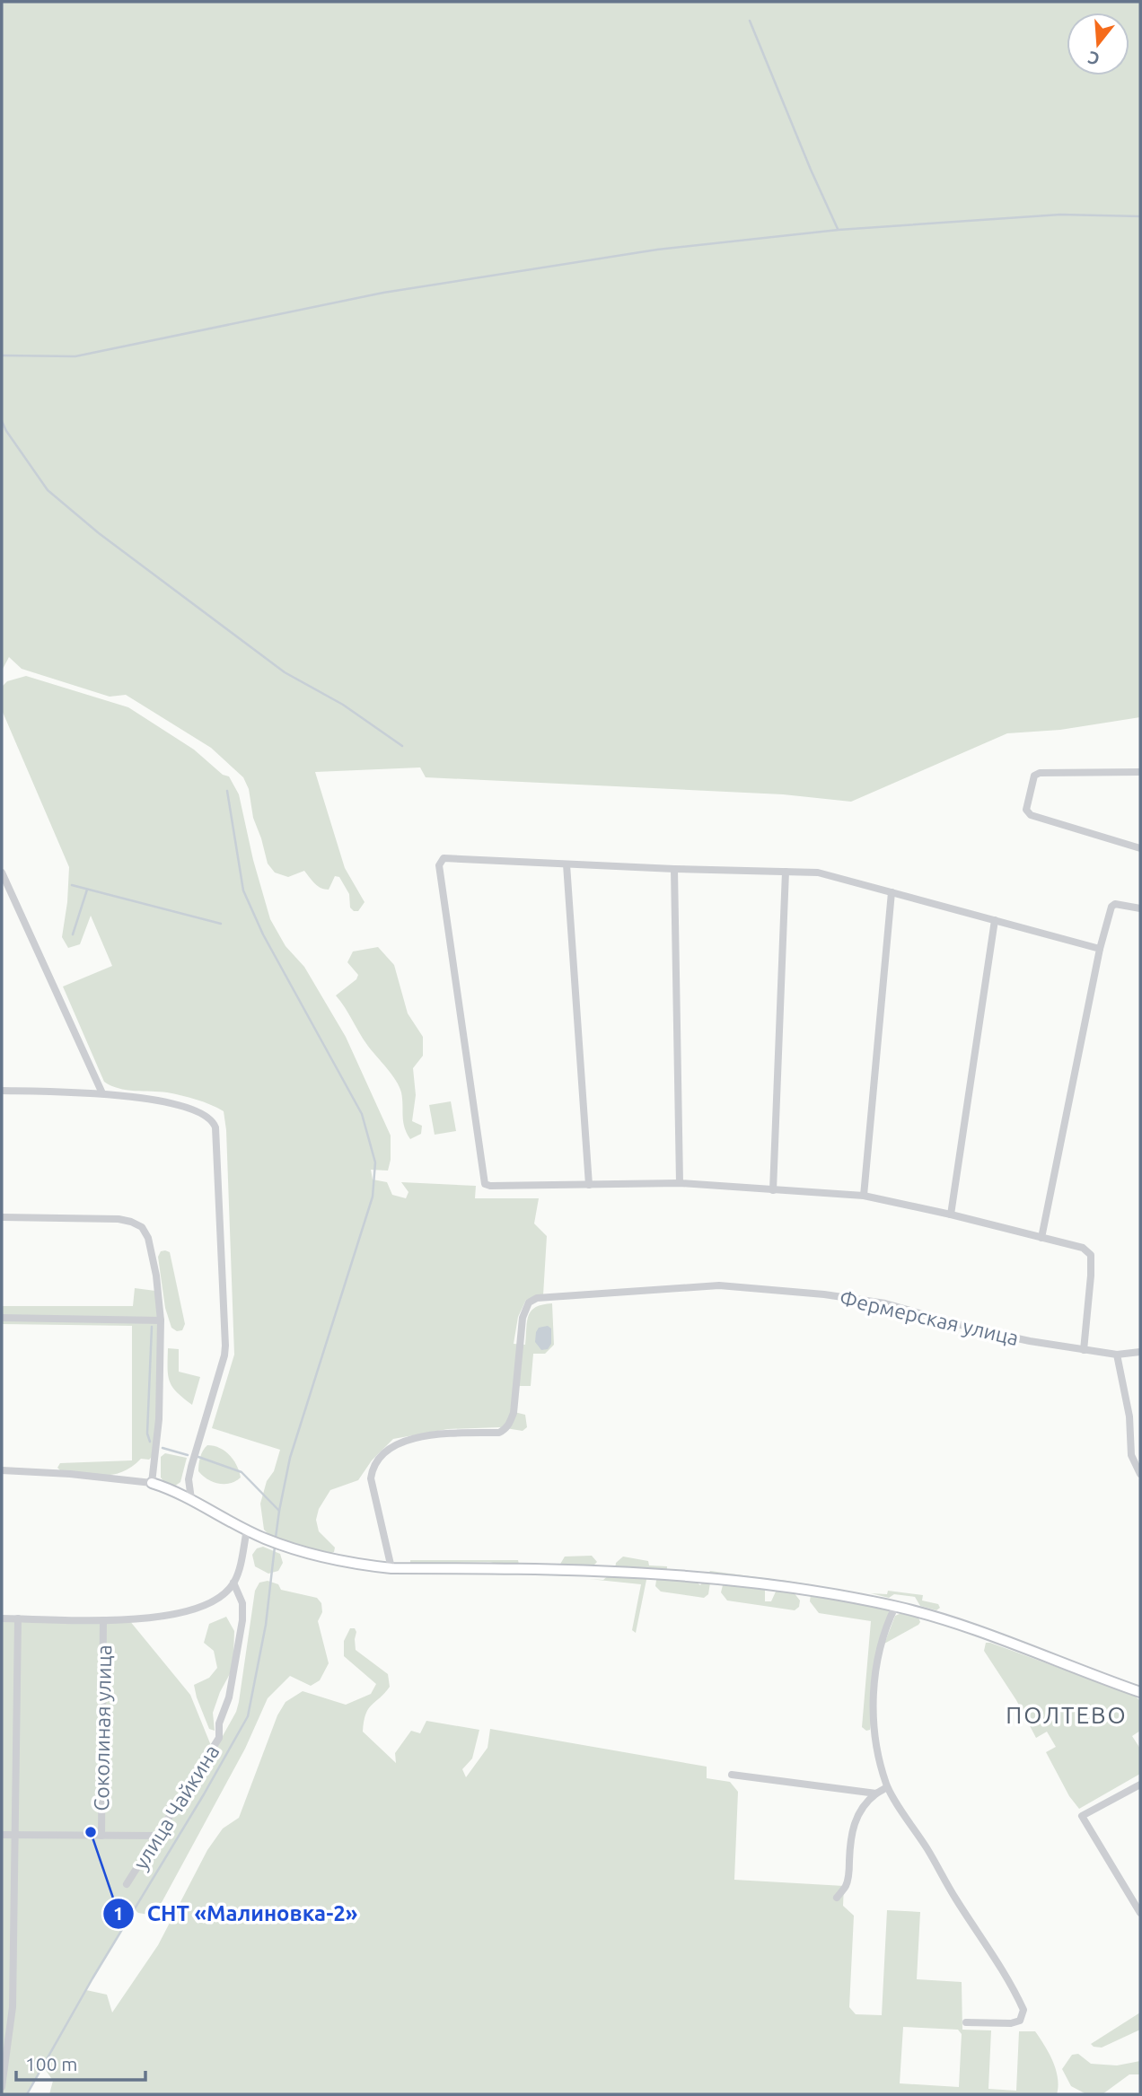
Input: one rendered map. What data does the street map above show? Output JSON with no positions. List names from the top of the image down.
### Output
{
  "streets": {
    "street": ["Фермерская улица", "Соколиная улица", "улица Чайкина"]
  },
  "districts": ["ПОЛТЕВО"],
  "places": ["СНТ «Малиновка-2»"],
  "scale_bar": "100 m",
  "north": "bottom"
}
